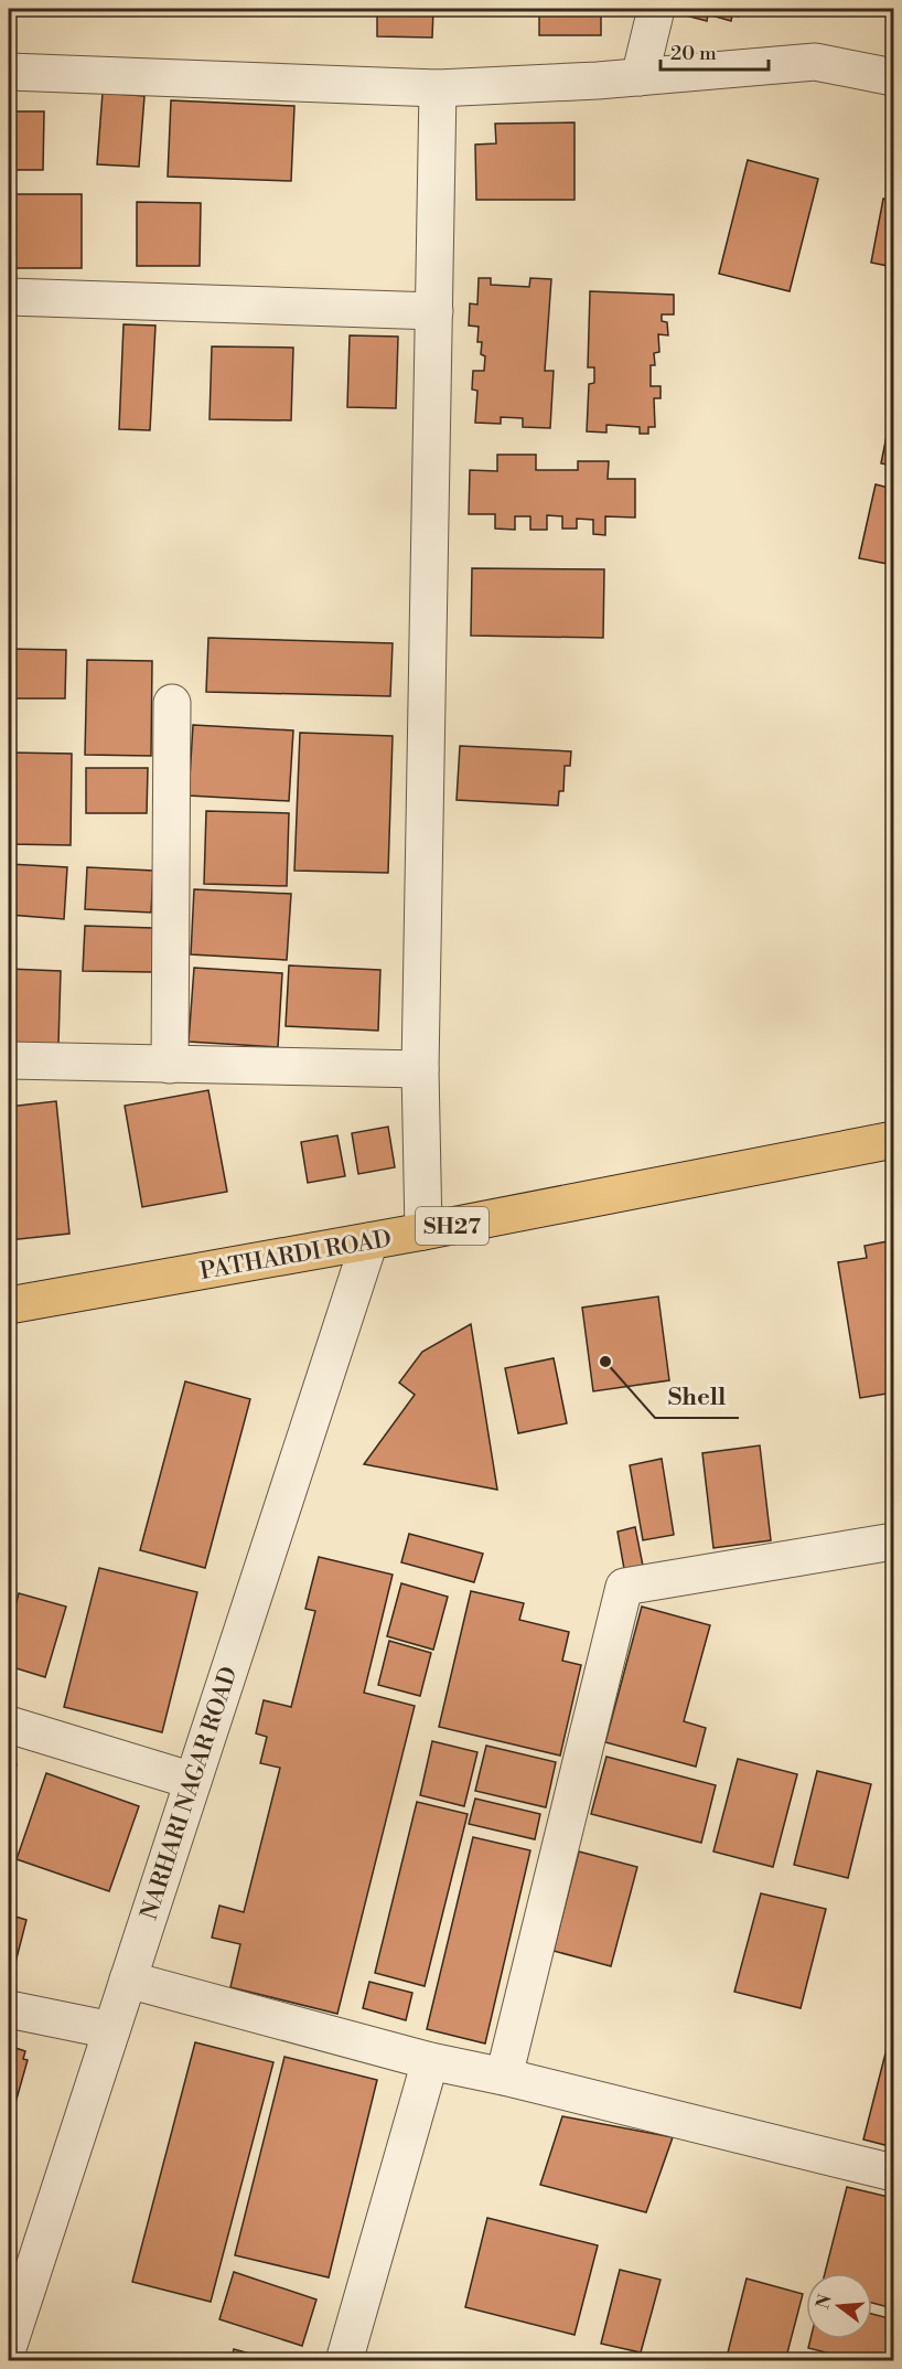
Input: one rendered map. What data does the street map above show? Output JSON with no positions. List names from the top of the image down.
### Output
{
  "streets": {
    "main road": ["SH27", "PATHARDI ROAD"],
    "street": ["NARHARI NAGAR ROAD"]
  },
  "crossings": [
    ["PATHARDI ROAD", "NARHARI NAGAR ROAD"]
  ],
  "places": ["Shell"],
  "scale_bar": "20 m",
  "north": "left"
}
